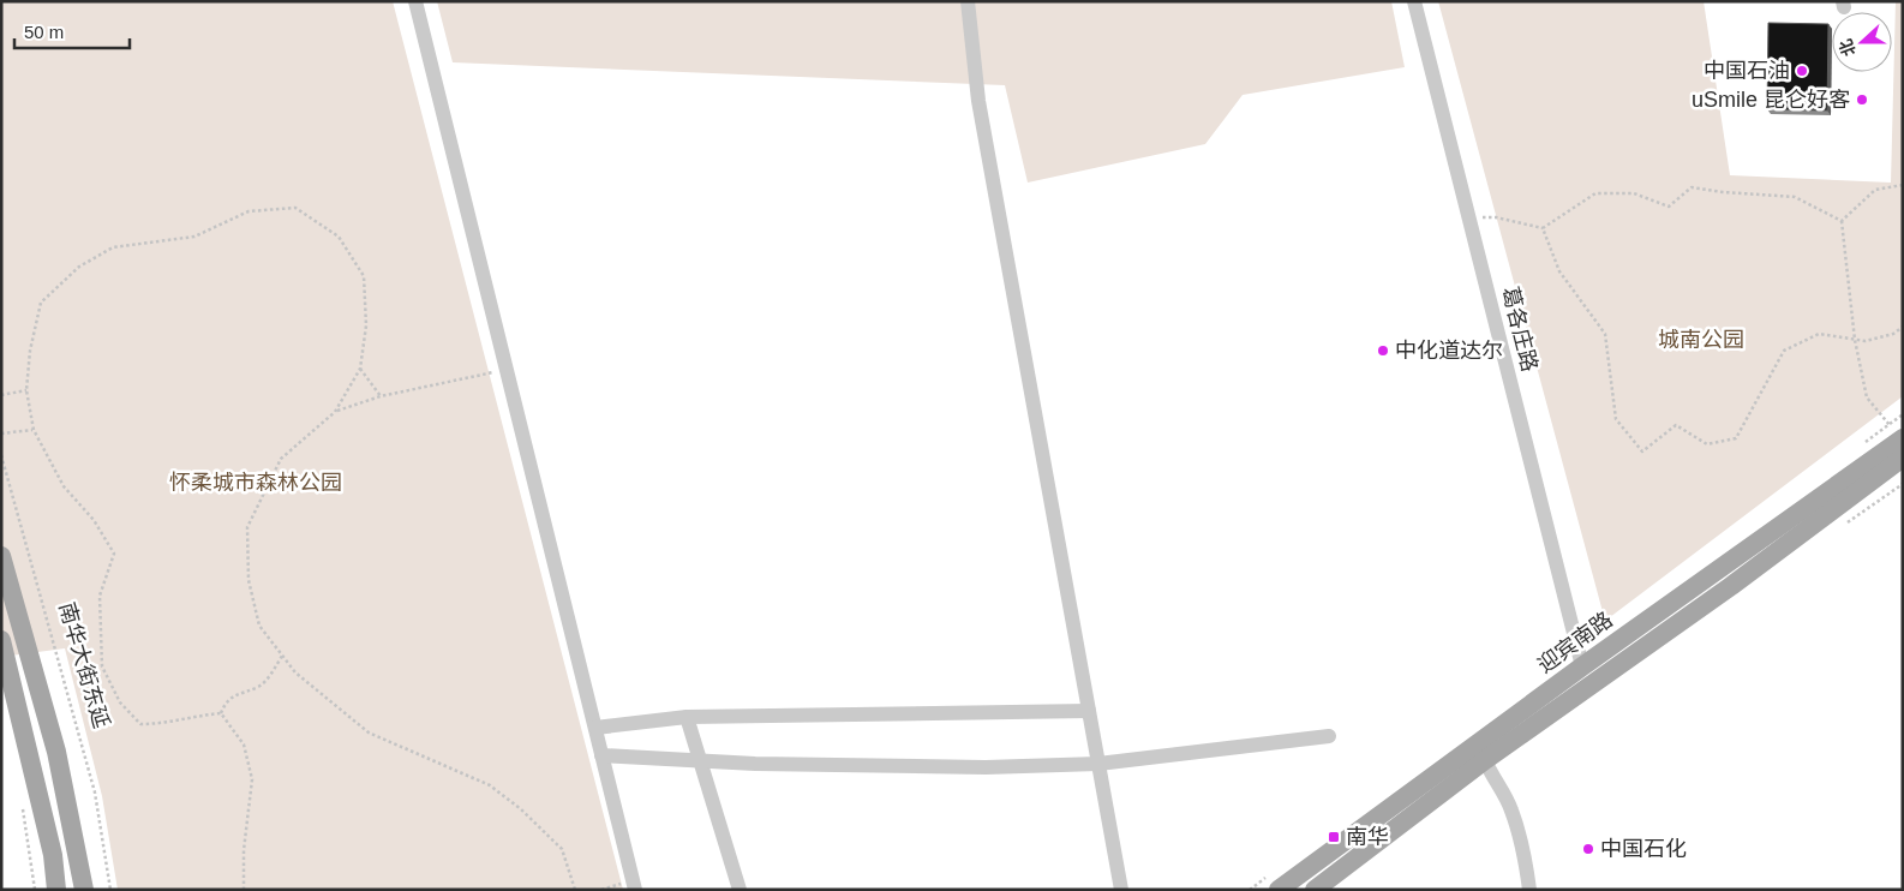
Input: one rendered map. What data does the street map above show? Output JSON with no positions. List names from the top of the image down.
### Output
{
  "streets": {
    "main road": ["迎宾南路"],
    "street": ["葛各庄路"],
    "path": ["南华大街东延"]
  },
  "crossings": [
    ["葛各庄路", "迎宾南路"]
  ],
  "parks": ["城南公园", "怀柔城市森林公园"],
  "places": {
    "other": [
      "中国石油",
      "uSmile 昆仑好客",
      "中化道达尔",
      "中国石化"
    ],
    "transit": ["南华"]
  },
  "scale_bar": "50 m",
  "north": "left"
}
